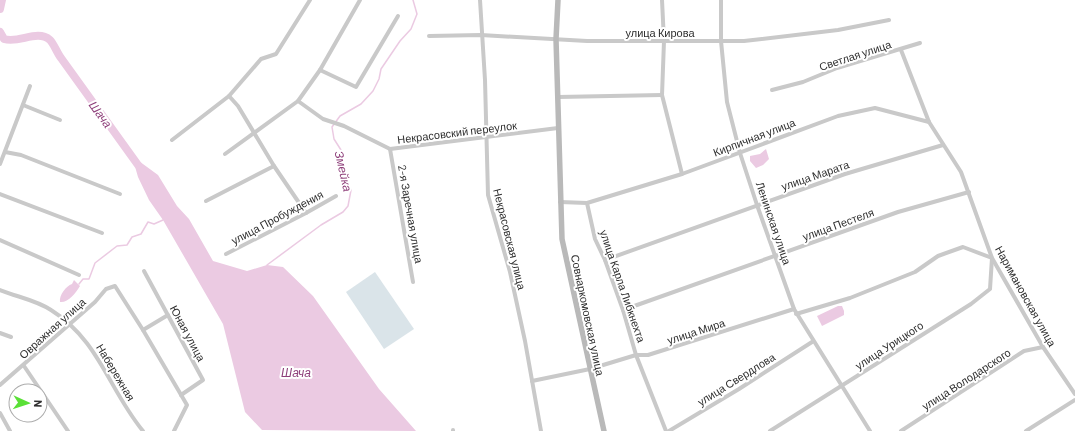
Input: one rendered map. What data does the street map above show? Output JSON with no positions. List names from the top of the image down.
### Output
{
  "streets": {
    "street": [
      "улица Кирова",
      "Светлая улица",
      "Некрасовский переулок",
      "Кирпичная улица",
      "улица Марата",
      "2-я Заречная улица",
      "улица Пробуждения",
      "Ленинская улица",
      "улица Пестеля",
      "Некрасовская улица",
      "улица Карла Либкнехта",
      "Наримановская улица",
      "Совнаркомовская улица",
      "Овражная улица",
      "улица Мира",
      "Юная улица",
      "улица Урицкого",
      "Набережная",
      "улица Свердлова",
      "улица Володарского"
    ]
  },
  "crossings": [
    ["улица Кирова", "Ленинская улица"],
    ["улица Кирова", "Некрасовская улица"],
    ["Светлая улица", "Наримановская улица"],
    ["Некрасовский переулок", "2-я Заречная улица"],
    ["Некрасовский переулок", "Некрасовская улица"],
    ["Кирпичная улица", "Ленинская улица"],
    ["Кирпичная улица", "улица Карла Либкнехта"],
    ["Кирпичная улица", "Наримановская улица"],
    ["улица Марата", "Ленинская улица"],
    ["улица Марата", "улица Карла Либкнехта"],
    ["улица Марата", "Наримановская улица"],
    ["Ленинская улица", "улица Пестеля"],
    ["Ленинская улица", "улица Мира"],
    ["Ленинская улица", "улица Урицкого"],
    ["Ленинская улица", "улица Свердлова"],
    ["улица Пестеля", "улица Карла Либкнехта"],
    ["улица Пестеля", "Наримановская улица"],
    ["Некрасовская улица", "улица Мира"],
    ["улица Карла Либкнехта", "улица Мира"],
    ["улица Карла Либкнехта", "улица Свердлова"],
    ["Наримановская улица", "улица Урицкого"],
    ["Наримановская улица", "улица Володарского"],
    ["Совнаркомовская улица", "улица Мира"],
    ["Овражная улица", "Набережная"]
  ],
  "water": ["Шача", "Змейка"],
  "north": "right"
}
